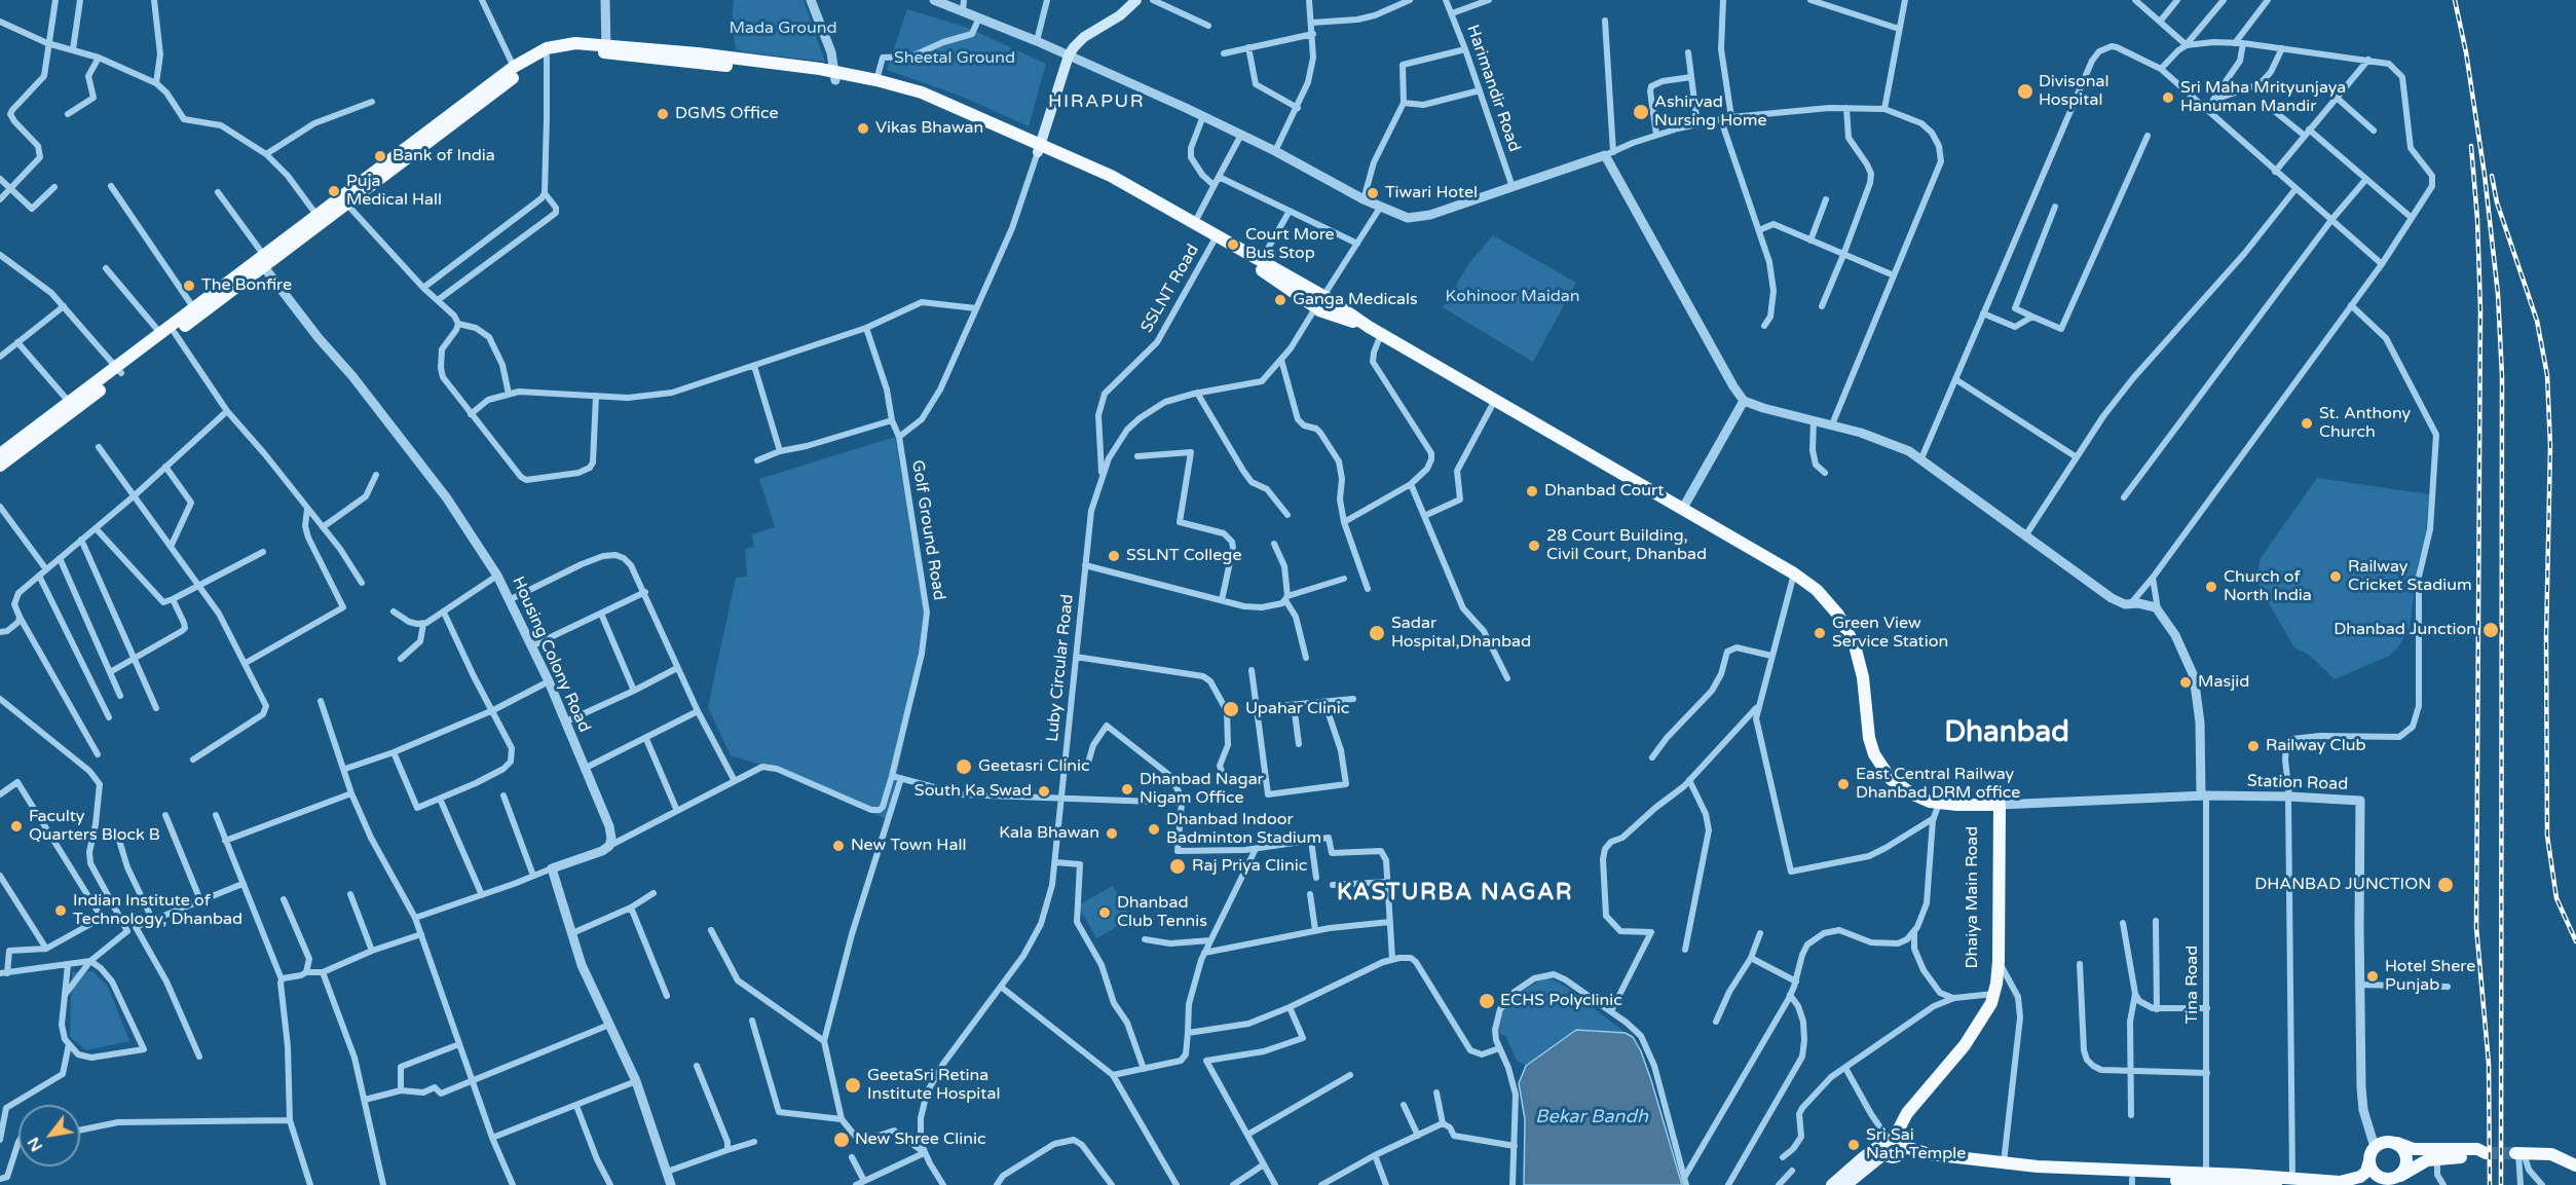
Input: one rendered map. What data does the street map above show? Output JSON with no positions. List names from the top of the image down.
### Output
{
  "streets": {
    "highway": ["Dhaiya Main Road"],
    "street": [
      "Harimandir Road",
      "SSLNT Road",
      "Golf Ground Road",
      "Housing Colony Road",
      "Luby Circular Road",
      "Station Road",
      "Tina Road"
    ]
  },
  "crossings": [
    ["SSLNT Road", "Luby Circular Road"],
    ["Station Road", "Dhaiya Main Road"],
    ["Station Road", "Tina Road"]
  ],
  "districts": ["HIRAPUR", "Dhanbad", "KASTURBA NAGAR"],
  "water": ["Bekar Bandh"],
  "parks": ["Mada Ground", "Sheetal Ground", "Kohinoor Maidan"],
  "places": [
    "Divisonal Hospital",
    "Sri Maha Mrityunjaya Hanuman Mandir",
    "Ashirvad Nursing Home",
    "DGMS Office",
    "Vikas Bhawan",
    "Bank of India",
    "Puja Medical Hall",
    "Tiwari Hotel",
    "Court More Bus Stop",
    "The Bonfire",
    "Ganga Medicals",
    "St. Anthony Church",
    "Dhanbad Court",
    "28 Court Building, Civil Court, Dhanbad",
    "SSLNT College",
    "Railway Cricket Stadium",
    "Church of North India",
    "Dhanbad Junction",
    "Sadar Hospital,Dhanbad",
    "Green View Service Station",
    "Masjid",
    "Upahar Clinic",
    "Railway Club",
    "Geetasri Clinic",
    "East Central Railway Dhanbad DRM office",
    "Dhanbad Nagar Nigam Office",
    "South Ka Swad",
    "Faculty Quarters Block B",
    "Dhanbad Indoor Badminton Stadium",
    "Kala Bhawan",
    "New Town Hall",
    "Raj Priya Clinic",
    "DHANBAD JUNCTION",
    "Indian Institute of Technology, Dhanbad",
    "Dhanbad Club Tennis",
    "Hotel Shere Punjab",
    "ECHS Polyclinic",
    "GeetaSri Retina Institute Hospital",
    "New Shree Clinic",
    "Sri Sai Nath Temple"
  ],
  "north": "bottom left"
}
